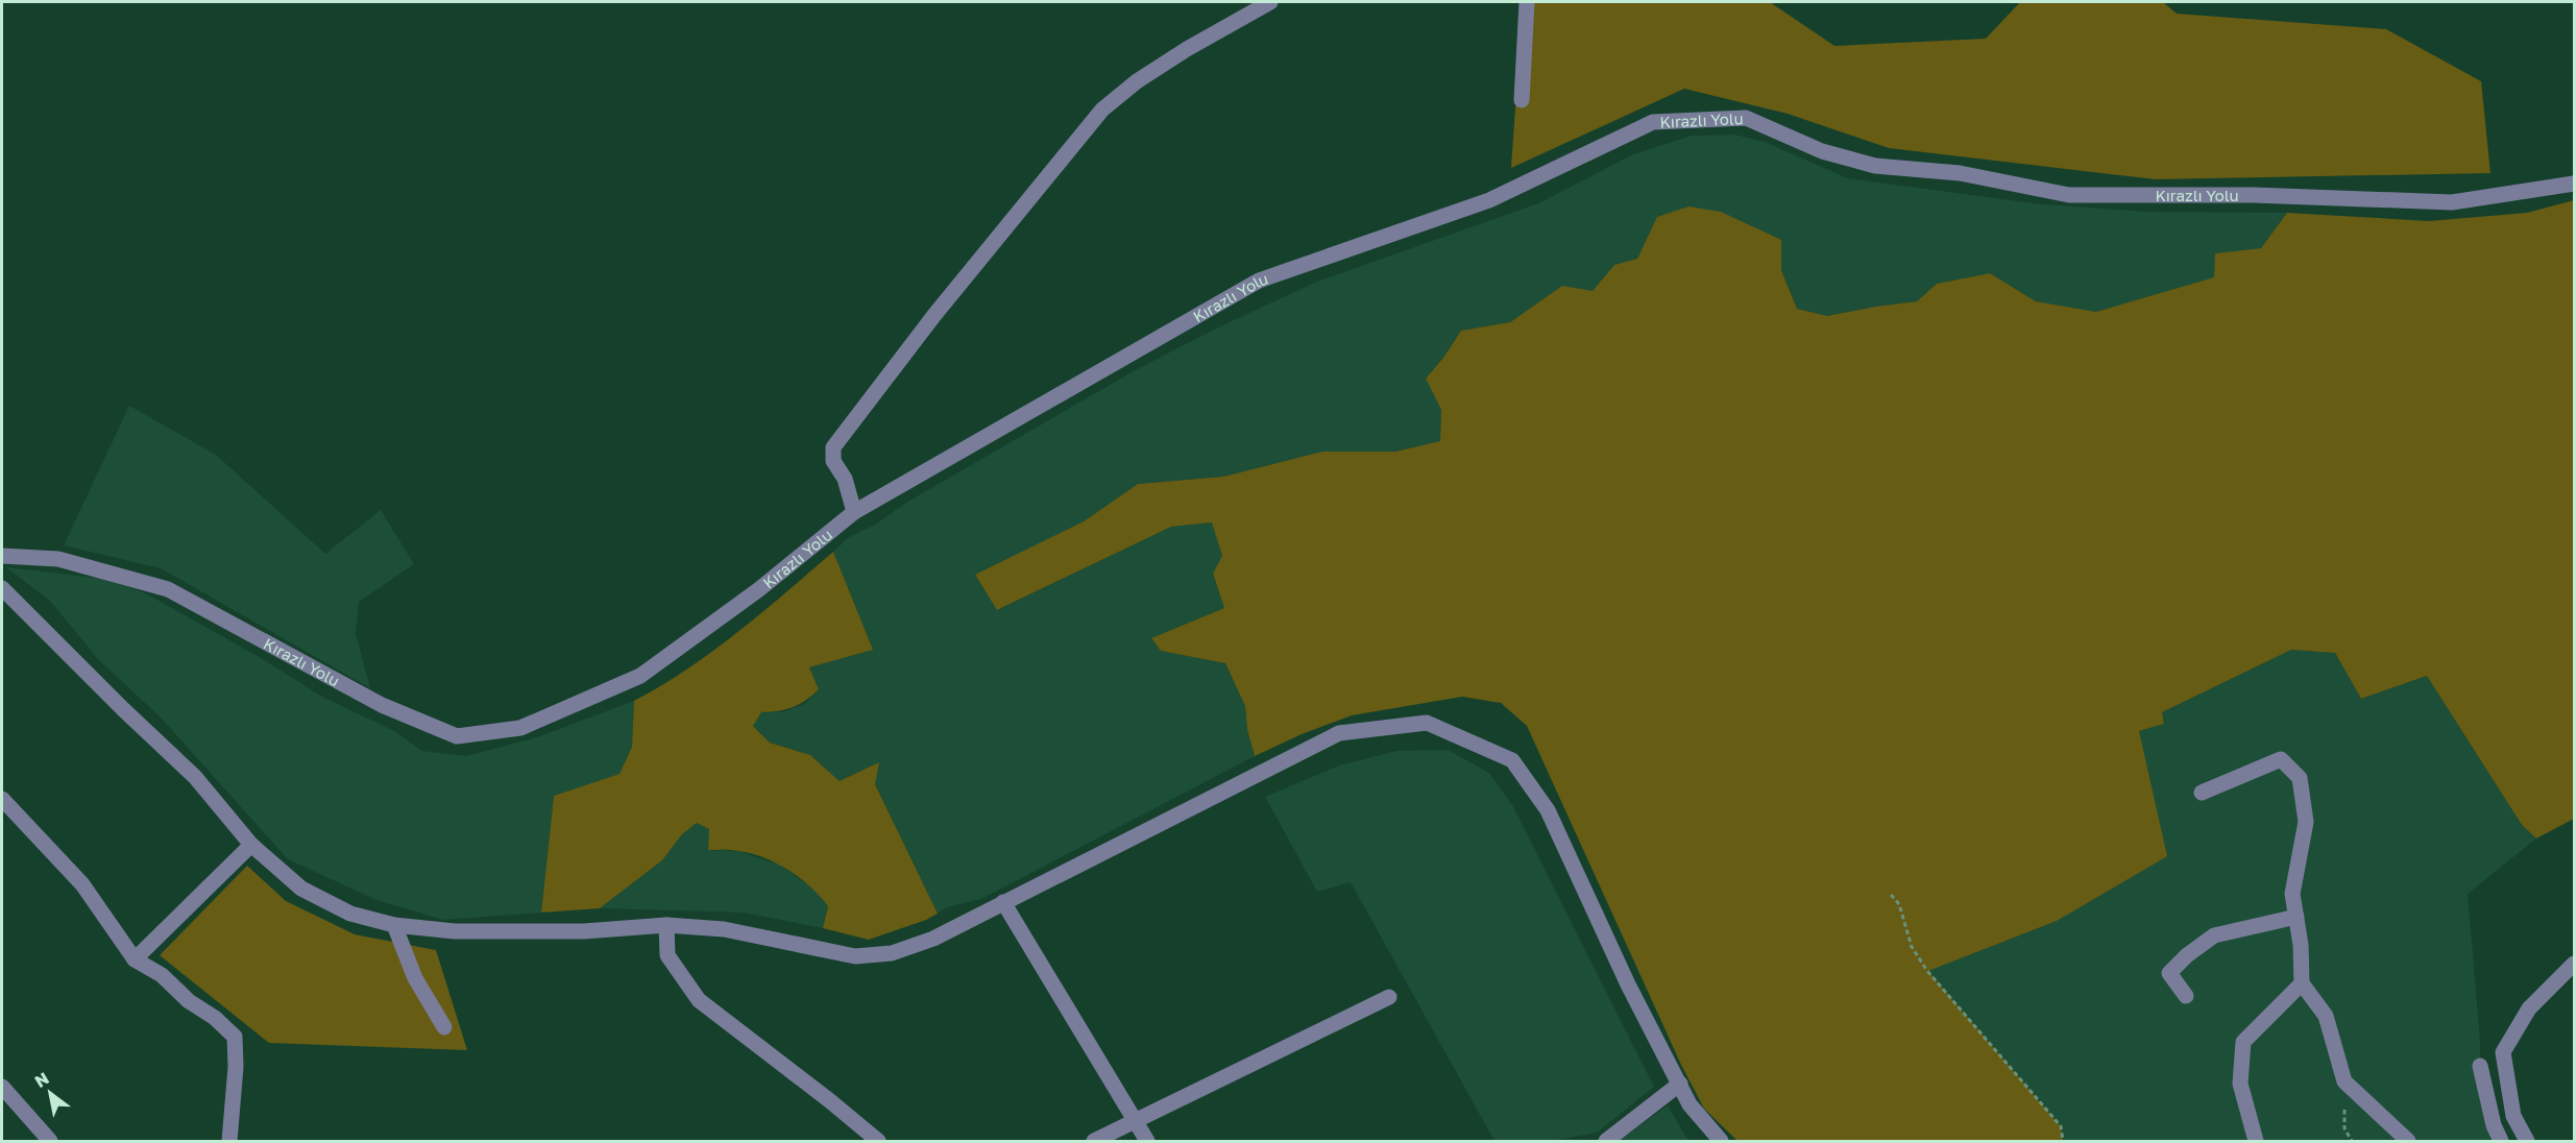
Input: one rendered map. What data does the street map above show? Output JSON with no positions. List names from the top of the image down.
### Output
{
  "streets": {
    "street": ["Kırazlı Yolu"]
  },
  "north": "top left"
}
